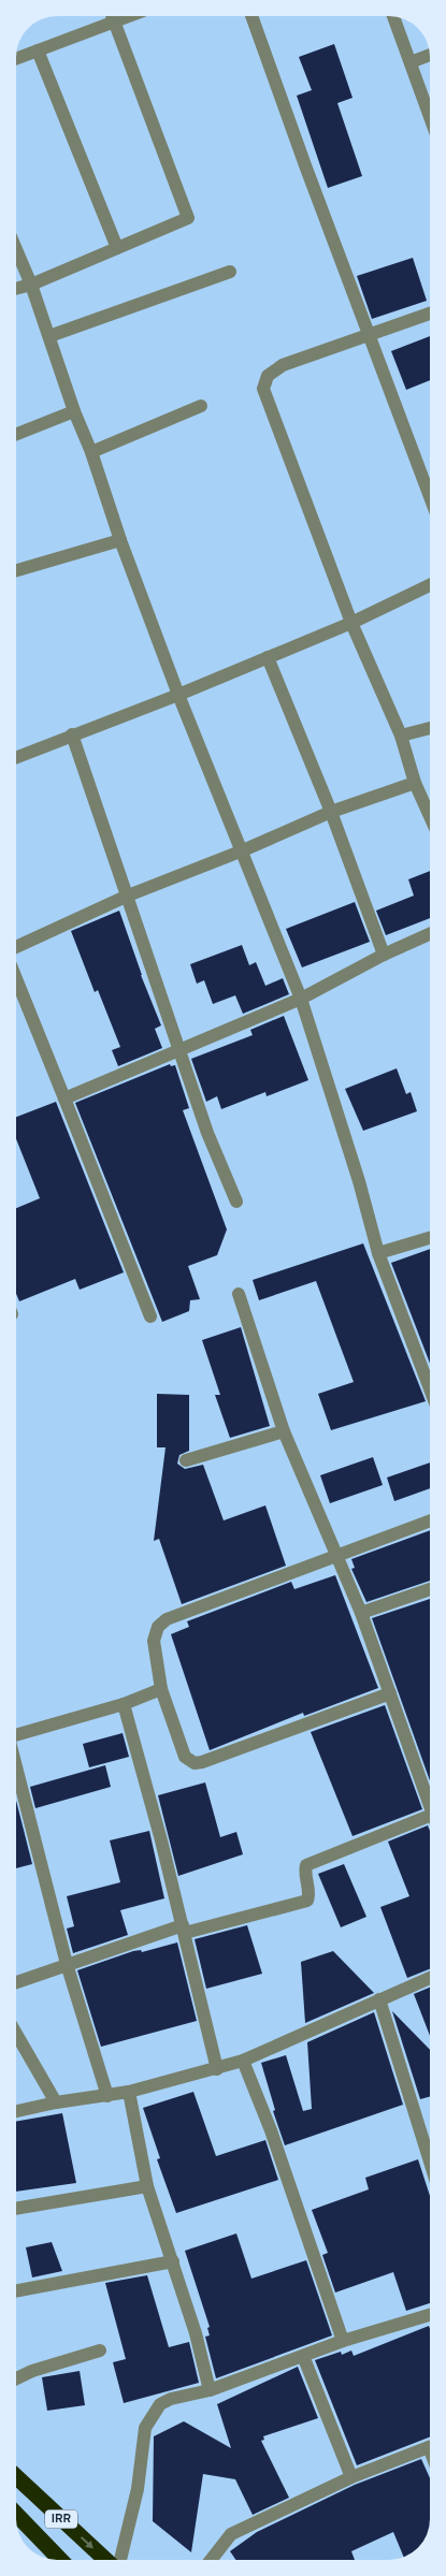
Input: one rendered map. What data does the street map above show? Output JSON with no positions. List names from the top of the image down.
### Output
{
  "streets": {
    "highway": ["IRR"]
  }
}
